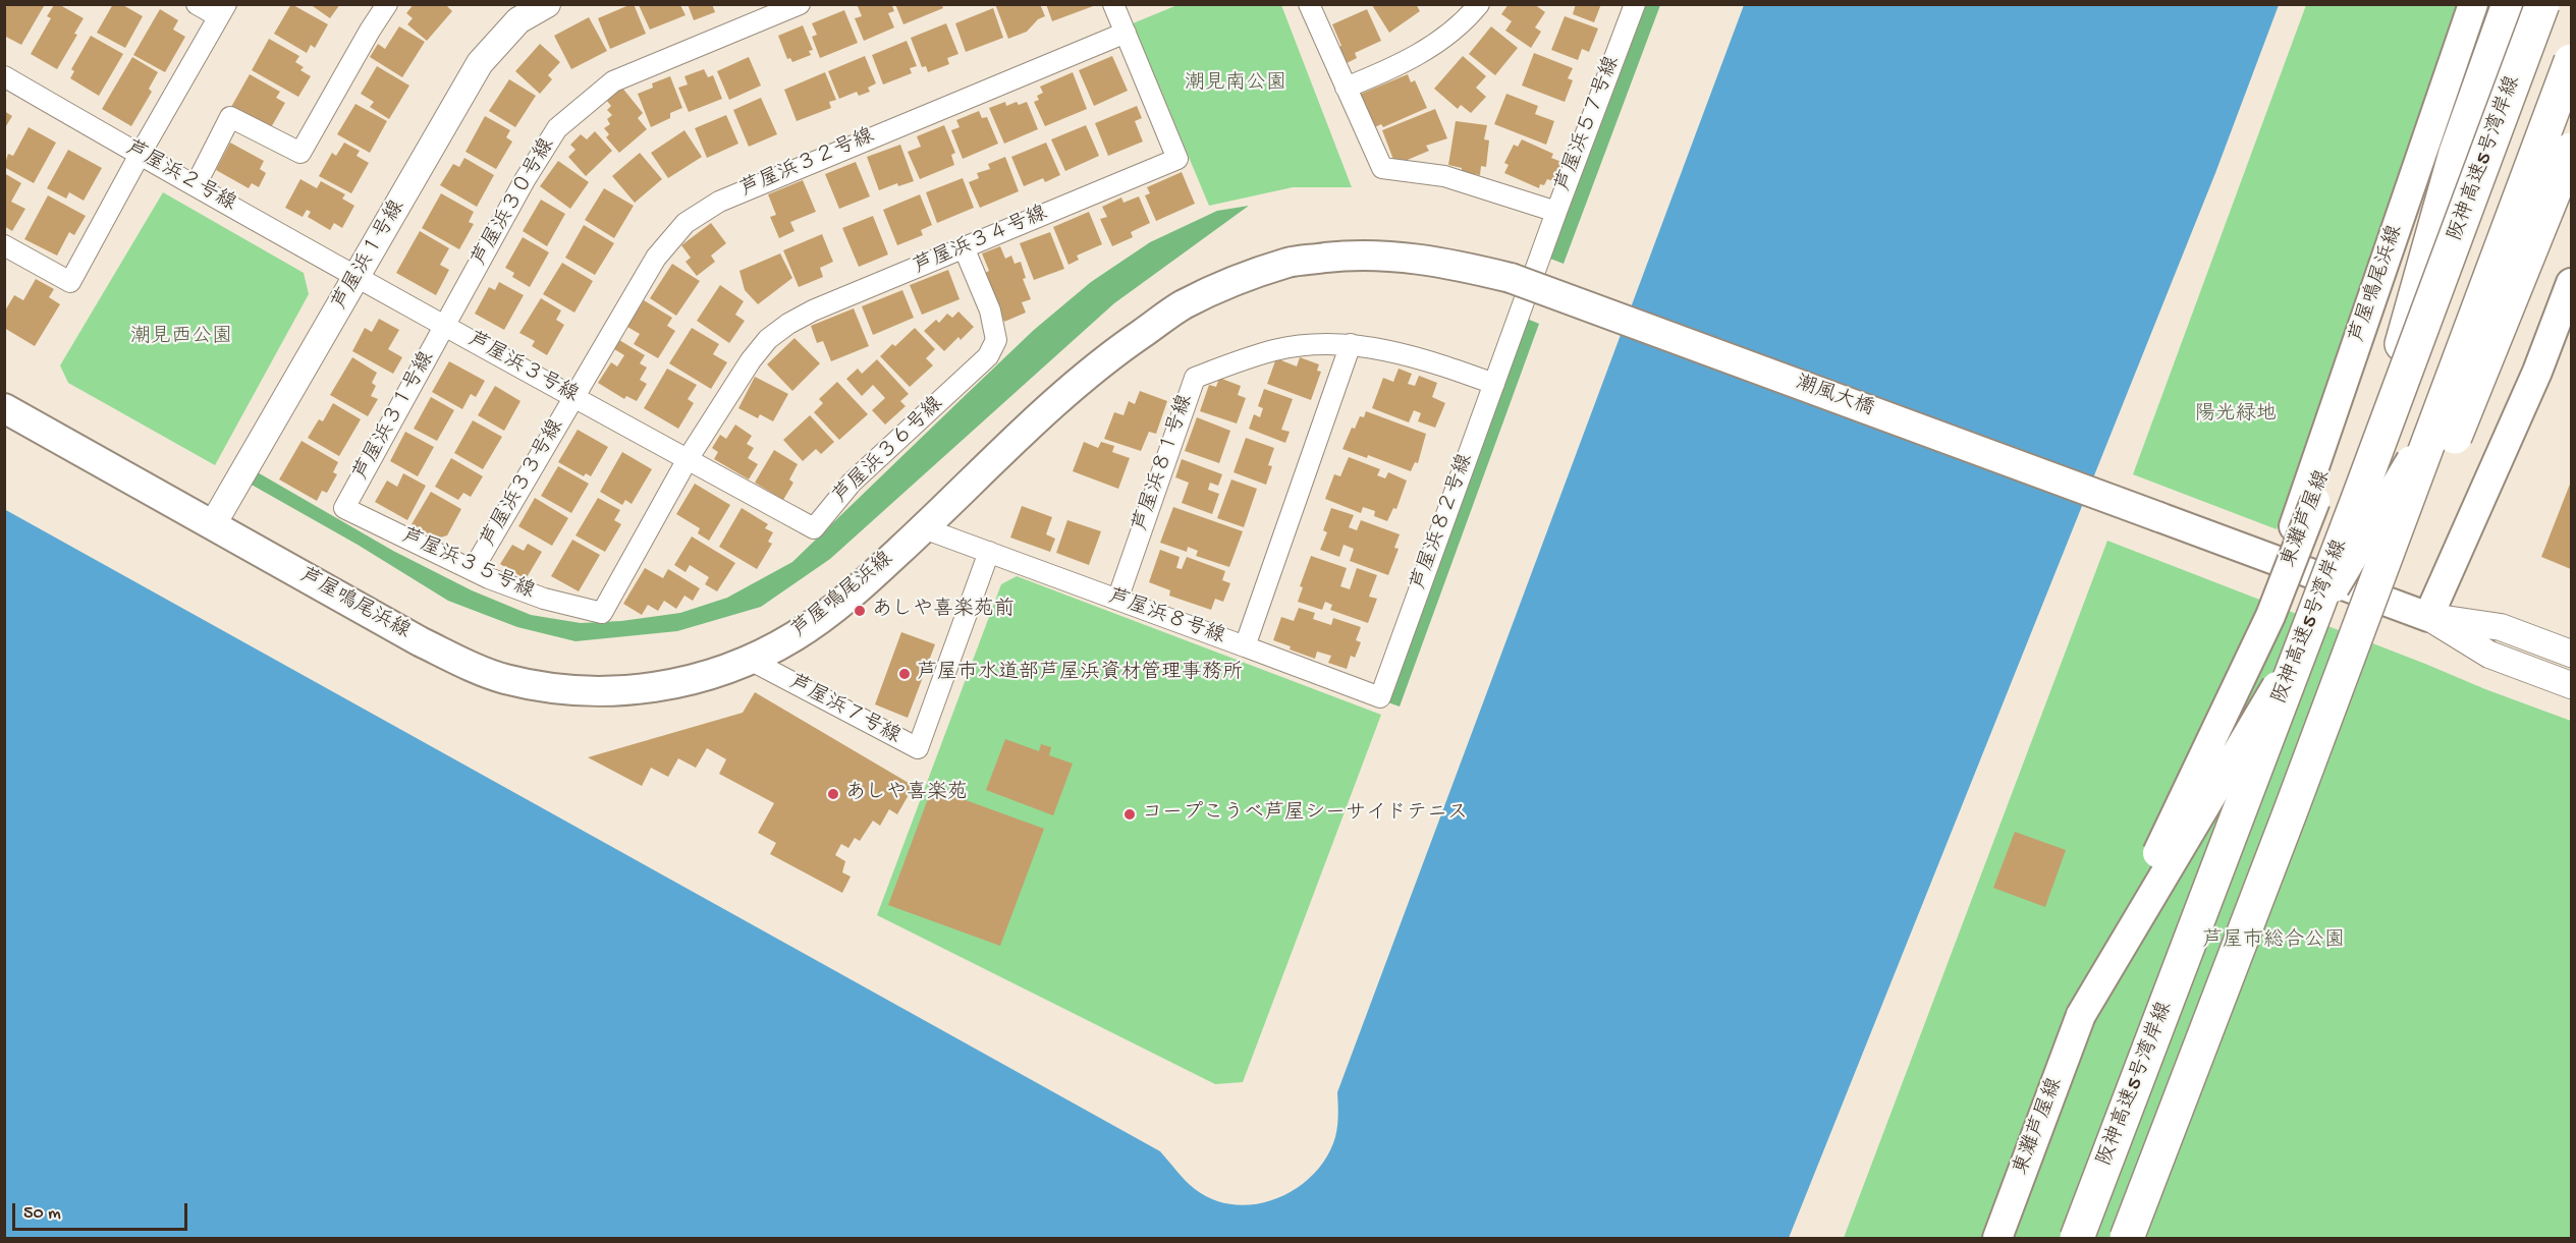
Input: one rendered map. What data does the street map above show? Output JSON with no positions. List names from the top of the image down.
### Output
{
  "streets": {
    "highway": ["阪神高速5号湾岸線"],
    "main road": ["芦屋鳴尾浜線", "潮風大橋", "東灘芦屋線"],
    "street": [
      "芦屋浜５７号線",
      "芦屋浜３２号線",
      "芦屋浜２号線",
      "芦屋浜３０号線",
      "芦屋浜３４号線",
      "芦屋浜１号線",
      "芦屋浜３号線",
      "芦屋浜３１号線",
      "芦屋浜３６号線",
      "芦屋浜８１号線",
      "芦屋浜３３号線",
      "芦屋浜８２号線",
      "芦屋浜３５号線",
      "芦屋浜８号線",
      "芦屋浜７号線"
    ]
  },
  "crossings": [
    ["芦屋浜５７号線", "芦屋浜８２号線"],
    ["芦屋浜３２号線", "芦屋浜３４号線"],
    ["芦屋浜３２号線", "芦屋浜３号線"],
    ["芦屋浜３２号線", "芦屋浜３３号線"],
    ["芦屋浜２号線", "芦屋浜１号線"],
    ["芦屋浜２号線", "芦屋浜３号線"],
    ["芦屋浜３０号線", "芦屋浜３号線"],
    ["芦屋浜３０号線", "芦屋浜３１号線"],
    ["芦屋浜３４号線", "芦屋浜３号線"],
    ["芦屋浜３４号線", "芦屋浜３６号線"],
    ["芦屋浜３４号線", "芦屋浜３５号線"],
    ["芦屋浜１号線", "芦屋鳴尾浜線"],
    ["芦屋浜１号線", "芦屋浜３号線"],
    ["芦屋鳴尾浜線", "潮風大橋"],
    ["芦屋鳴尾浜線", "芦屋浜８号線"],
    ["芦屋鳴尾浜線", "芦屋浜７号線"],
    ["芦屋浜３号線", "芦屋浜３１号線"],
    ["芦屋浜３号線", "芦屋浜３６号線"],
    ["芦屋浜３号線", "芦屋浜３３号線"],
    ["芦屋浜３号線", "芦屋浜３５号線"],
    ["芦屋浜３１号線", "芦屋浜３５号線"],
    ["芦屋浜３６号線", "芦屋浜３５号線"],
    ["芦屋浜８１号線", "芦屋浜８２号線"],
    ["芦屋浜８１号線", "芦屋浜８号線"],
    ["芦屋浜３３号線", "芦屋浜３５号線"],
    ["芦屋浜８２号線", "芦屋浜８号線"],
    ["芦屋浜８号線", "芦屋浜７号線"]
  ],
  "parks": [
    "潮見南公園",
    "潮見西公園",
    "陽光緑地",
    "芦屋市総合公園"
  ],
  "places": [
    "あしや喜楽苑前",
    "芦屋市水道部芦屋浜資材管理事務所",
    "あしや喜楽苑",
    "コープこうべ芦屋シーサイドテニス"
  ],
  "scale_bar": "50 m"
}
